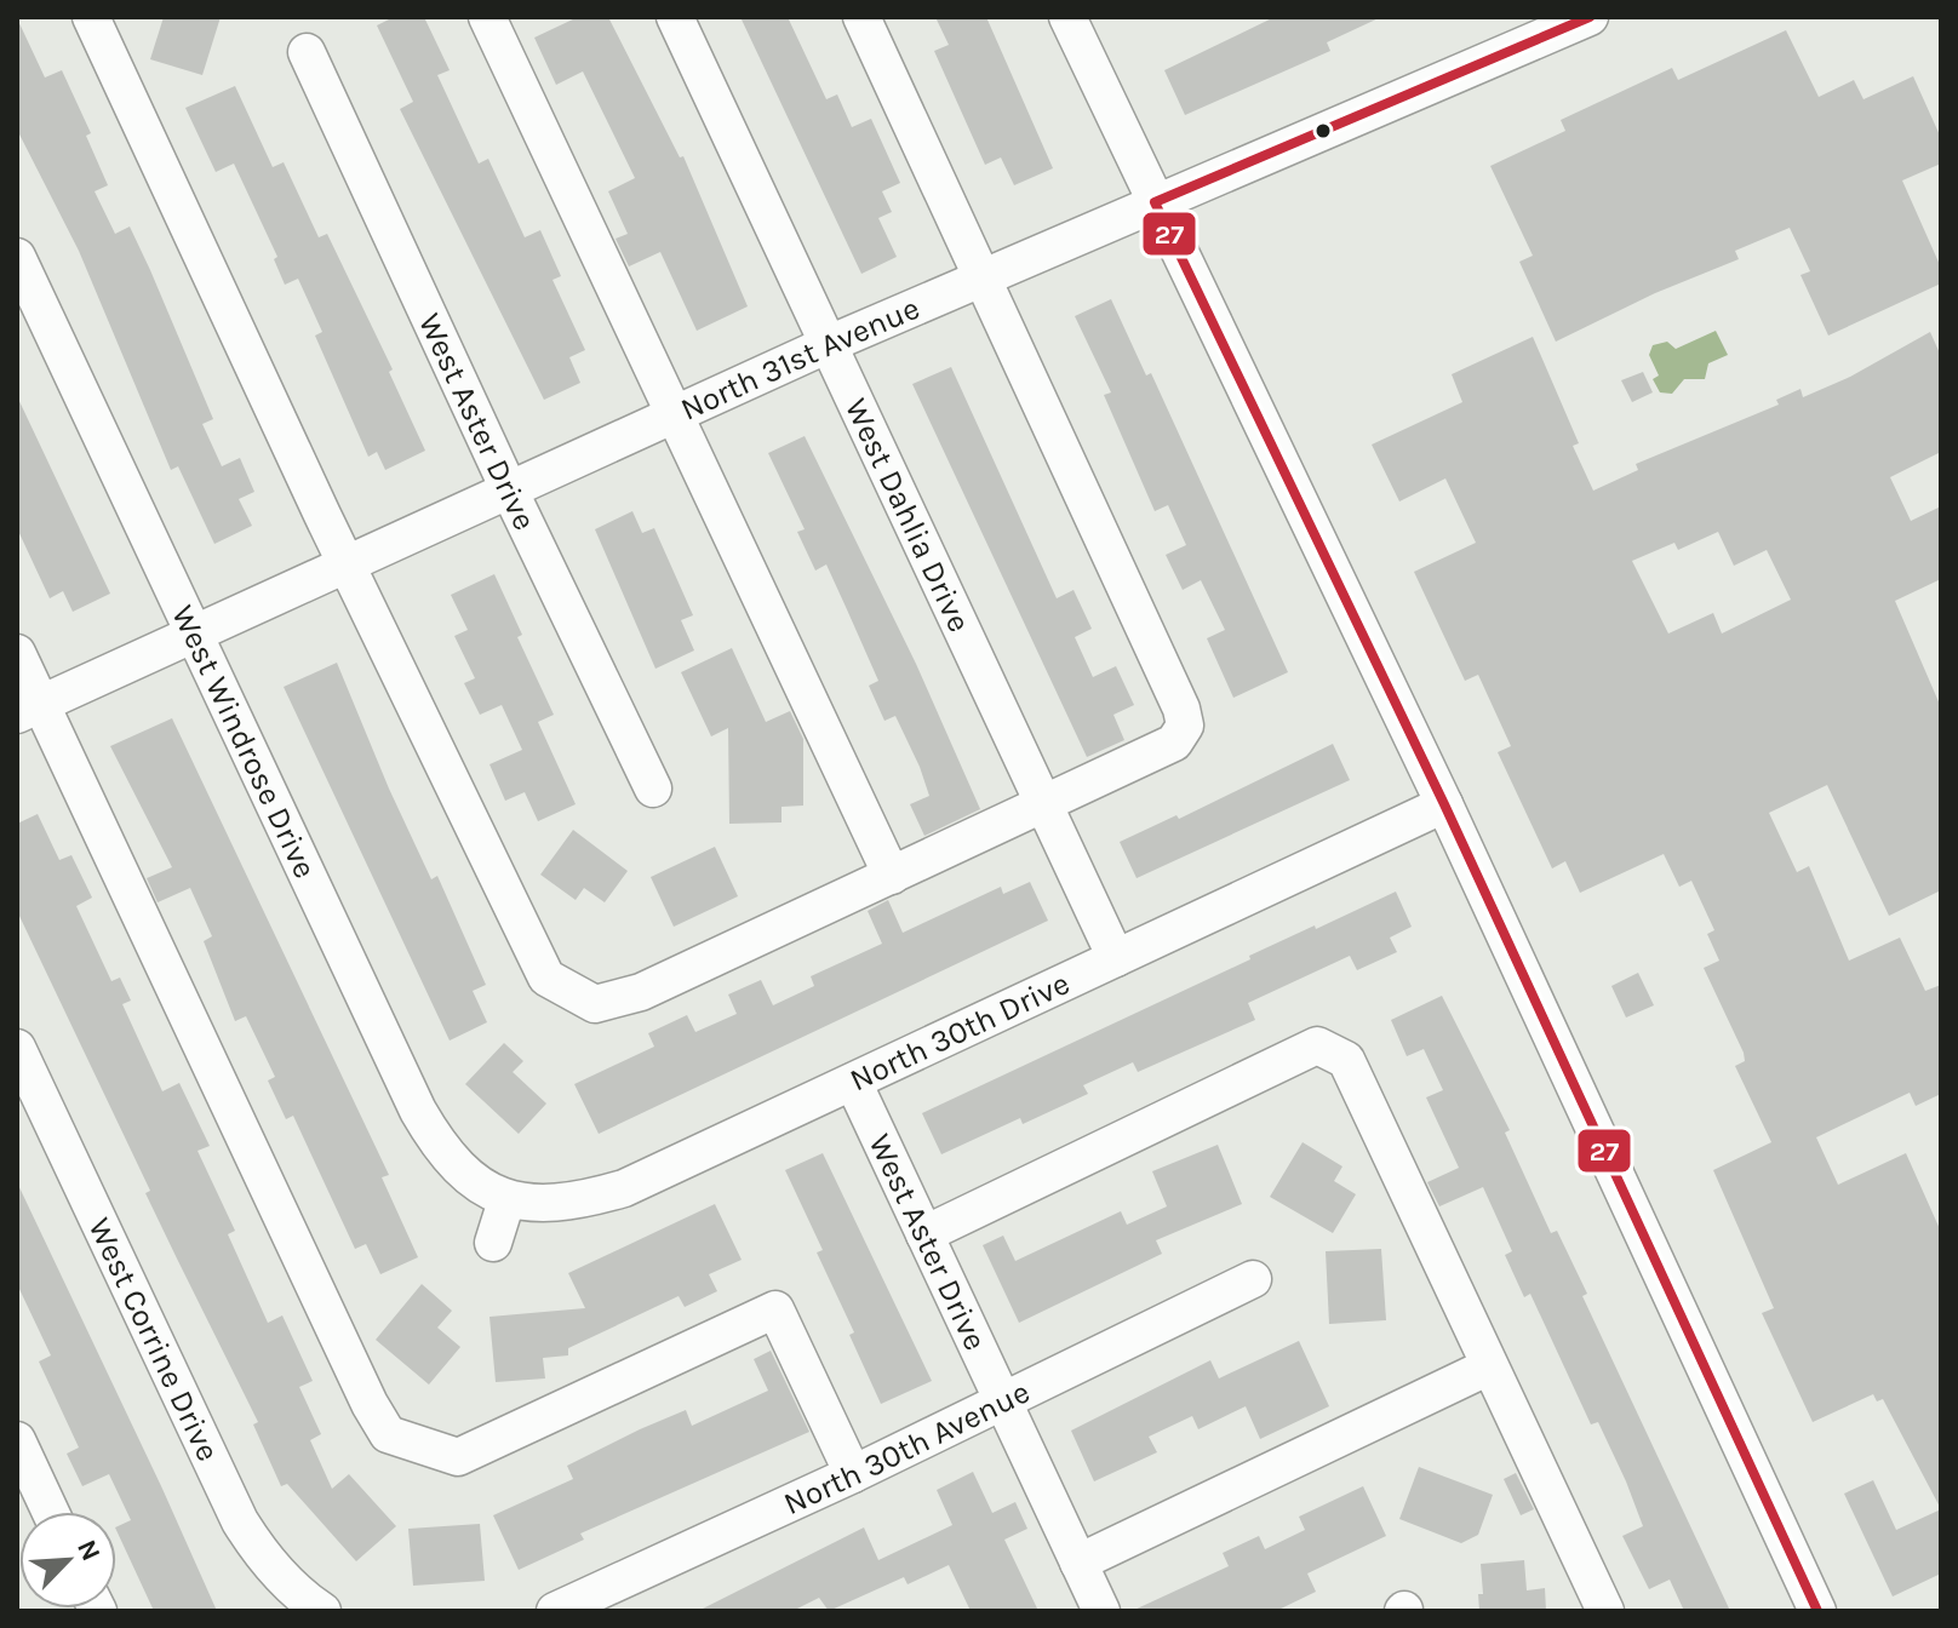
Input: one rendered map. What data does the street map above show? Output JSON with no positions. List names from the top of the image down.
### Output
{
  "streets": {
    "street": [
      "North 31st Avenue",
      "West Aster Drive",
      "West Dahlia Drive",
      "West Windrose Drive",
      "North 30th Drive",
      "West Corrine Drive",
      "North 30th Avenue"
    ]
  },
  "crossings": [
    ["North 31st Avenue", "West Aster Drive"],
    ["North 31st Avenue", "West Dahlia Drive"],
    ["North 31st Avenue", "West Windrose Drive"],
    ["West Aster Drive", "North 30th Drive"],
    ["West Aster Drive", "North 30th Avenue"],
    ["West Dahlia Drive", "North 30th Drive"],
    ["West Windrose Drive", "North 30th Drive"]
  ],
  "lines": ["transit line 27"],
  "north": "top right"
}
